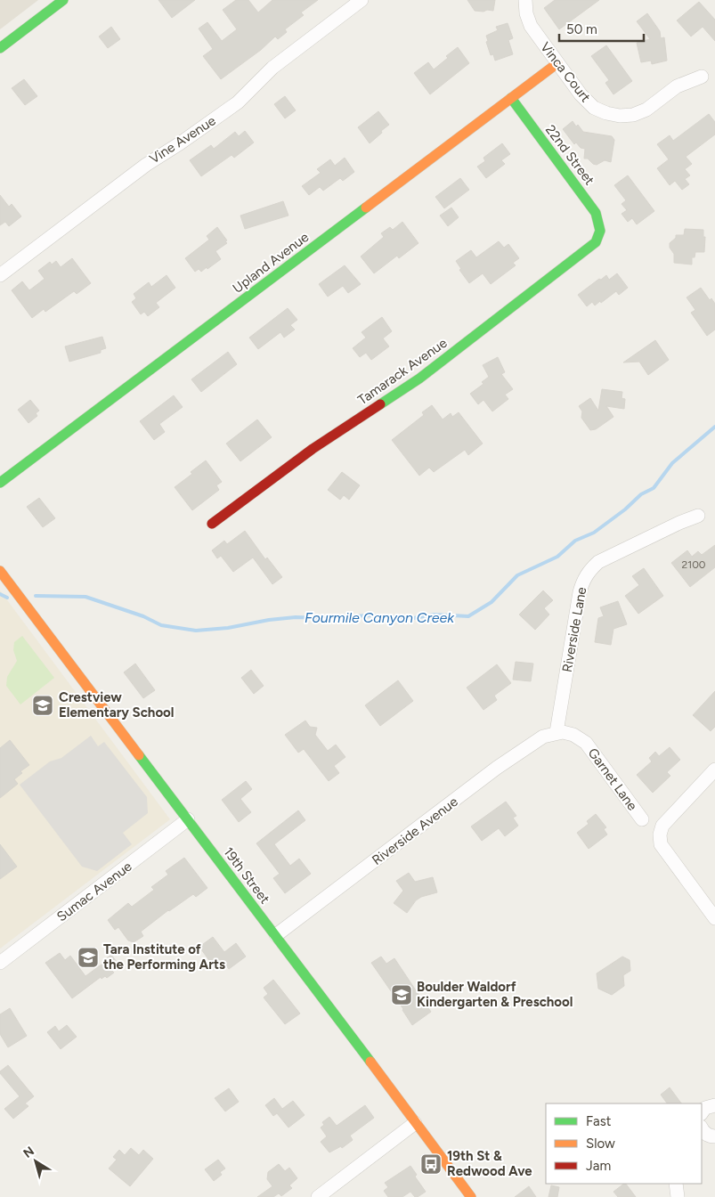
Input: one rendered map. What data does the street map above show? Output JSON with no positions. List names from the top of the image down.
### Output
{
  "streets": {
    "street": [
      "Vinca Court",
      "Vine Avenue",
      "22nd Street",
      "Upland Avenue",
      "Tamarack Avenue",
      "Riverside Lane",
      "Garnet Lane",
      "Riverside Avenue",
      "19th Street",
      "Sumac Avenue"
    ]
  },
  "crossings": [
    ["Vinca Court", "Upland Avenue"],
    ["22nd Street", "Upland Avenue"],
    ["22nd Street", "Tamarack Avenue"],
    ["Riverside Lane", "Garnet Lane"],
    ["Riverside Lane", "Riverside Avenue"],
    ["Garnet Lane", "Riverside Avenue"],
    ["Riverside Avenue", "19th Street"],
    ["19th Street", "Sumac Avenue"]
  ],
  "water": ["Fourmile Canyon Creek"],
  "places": {
    "school or university": ["Crestview Elementary School", "Tara Institute of the Performing Arts", "Boulder Waldorf Kindergarten & Preschool"],
    "bus stop": ["19th St & Redwood Ave"]
  },
  "house_numbers": ["2100"],
  "legend": ["Fast", "Slow", "Jam"],
  "scale_bar": "50 m",
  "north": "top left"
}
